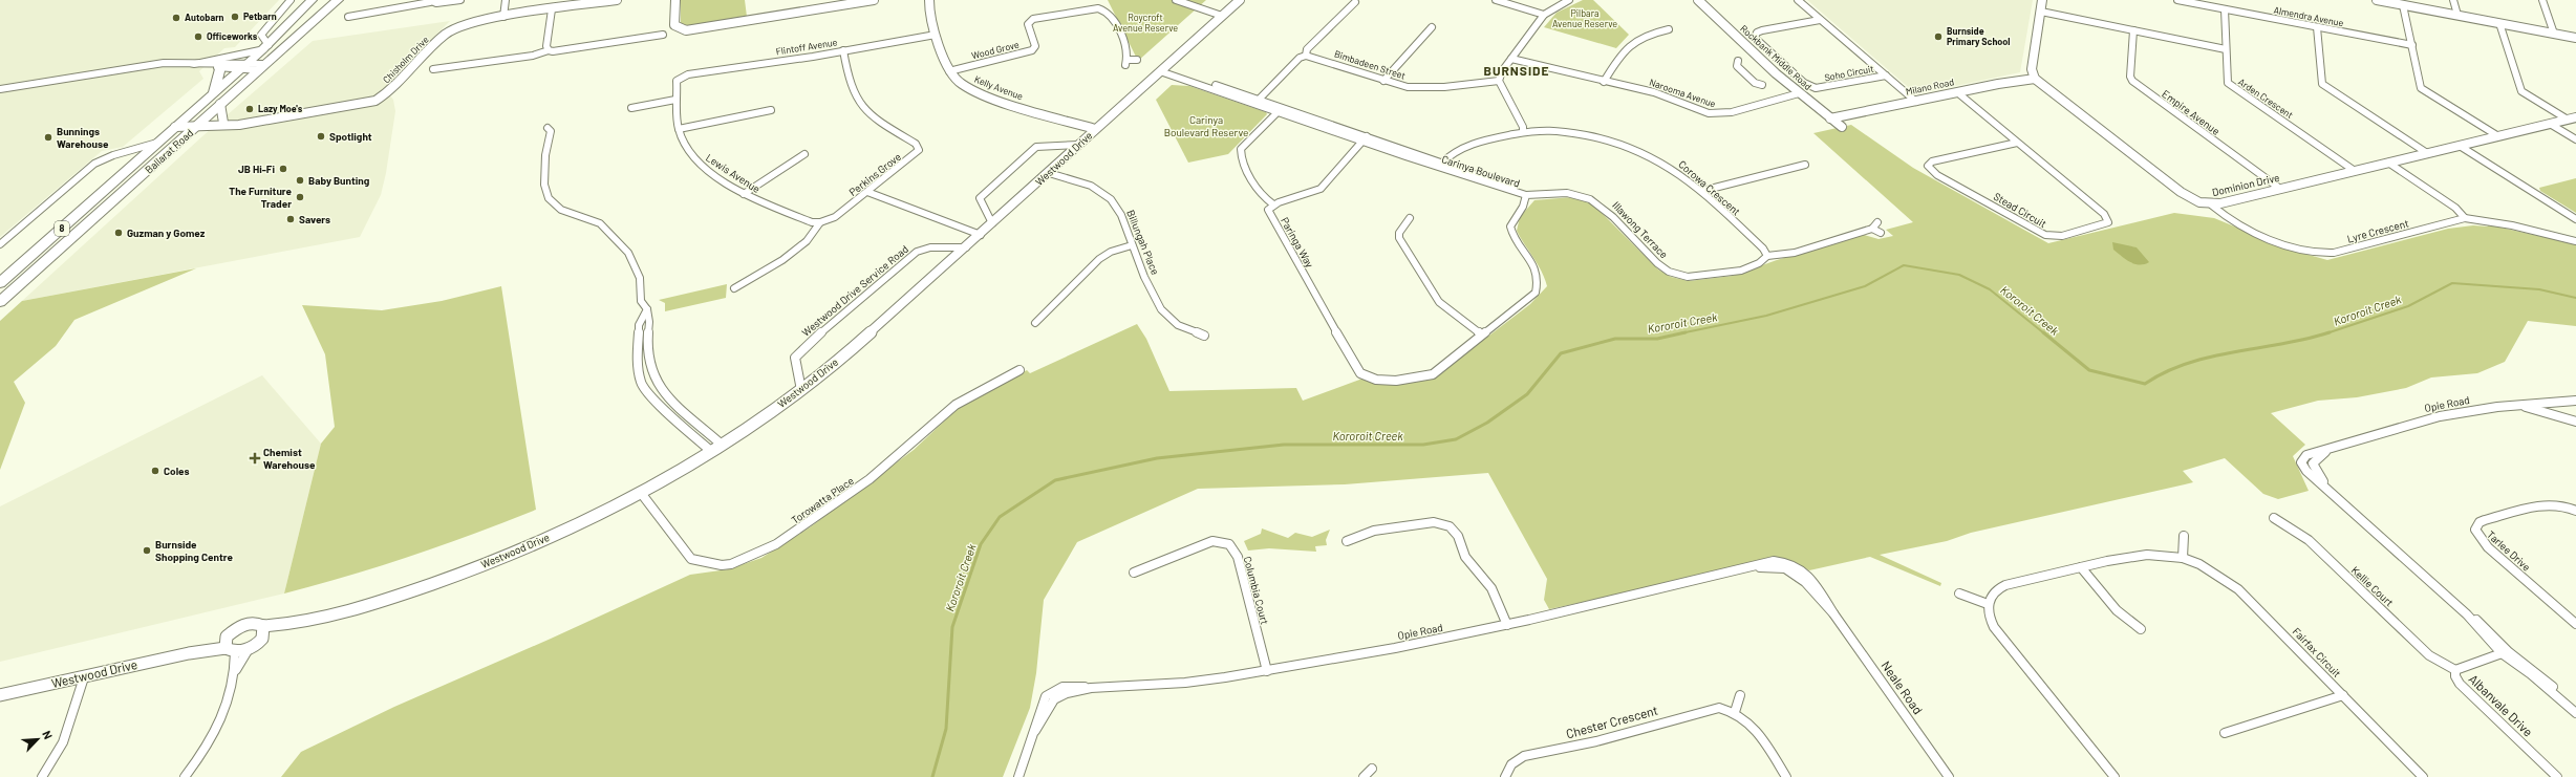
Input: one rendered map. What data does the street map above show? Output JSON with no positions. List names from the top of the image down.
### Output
{
  "streets": {
    "highway": ["Ballarat Road", "8"],
    "street": [
      "Almendra Avenue",
      "Flintoff Avenue",
      "Wood Grove",
      "Rockbank Middle Road",
      "Chisholm Drive",
      "Bimbadeen Street",
      "Soho Circuit",
      "Milano Road",
      "Kelly Avenue",
      "Narooma Avenue",
      "Arden Crescent",
      "Empire Avenue",
      "Westwood Drive",
      "Carinya Boulevard",
      "Lewis Avenue",
      "Perkins Grove",
      "Dominion Drive",
      "Corowa Crescent",
      "Stead Circuit",
      "Illawong Terrace",
      "Lyre Crescent",
      "Billungah Place",
      "Paringa Way",
      "Westwood Drive Service Road",
      "Opie Road",
      "Torowatta Place",
      "Tarlee Drive",
      "Kellie Court",
      "Columbia Court",
      "Fairfax Circuit",
      "Neale Road",
      "Albanvale Drive",
      "Chester Crescent"
    ]
  },
  "crossings": [
    ["Almendra Avenue", "Arden Crescent"],
    ["Flintoff Avenue", "Kelly Avenue"],
    ["Flintoff Avenue", "Lewis Avenue"],
    ["Flintoff Avenue", "Perkins Grove"],
    ["Wood Grove", "Kelly Avenue"],
    ["Rockbank Middle Road", "Milano Road"],
    ["Rockbank Middle Road", "Narooma Avenue"],
    ["Chisholm Drive", "Ballarat Road"],
    ["Milano Road", "Dominion Drive"],
    ["Milano Road", "Stead Circuit"],
    ["Kelly Avenue", "Westwood Drive"],
    ["Arden Crescent", "Dominion Drive"],
    ["Empire Avenue", "Dominion Drive"],
    ["Westwood Drive", "Carinya Boulevard"],
    ["Westwood Drive", "Billungah Place"],
    ["Westwood Drive", "Westwood Drive Service Road"],
    ["Westwood Drive", "Torowatta Place"],
    ["Carinya Boulevard", "Corowa Crescent"],
    ["Carinya Boulevard", "Illawong Terrace"],
    ["Carinya Boulevard", "Paringa Way"],
    ["Lewis Avenue", "Perkins Grove"],
    ["Dominion Drive", "Lyre Crescent"],
    ["Corowa Crescent", "Illawong Terrace"],
    ["Opie Road", "Columbia Court"],
    ["Opie Road", "Neale Road"],
    ["Kellie Court", "Albanvale Drive"]
  ],
  "districts": ["BURNSIDE"],
  "water": ["Kororoit Creek"],
  "parks": ["Pilbara Avenue Reserve", "Roycroft Avenue Reserve", "Carinya Boulevard Reserve"],
  "places": {
    "other": [
      "Petbarn",
      "Autobarn",
      "Officeworks",
      "Burnside Primary School",
      "Lazy Moe's",
      "Spotlight",
      "Bunnings Warehouse",
      "JB Hi-Fi",
      "Baby Bunting",
      "The Furniture Trader",
      "Savers",
      "Guzman y Gomez",
      "Coles",
      "Burnside Shopping Centre"
    ],
    "health": ["Chemist Warehouse"]
  },
  "north": "top right"
}
